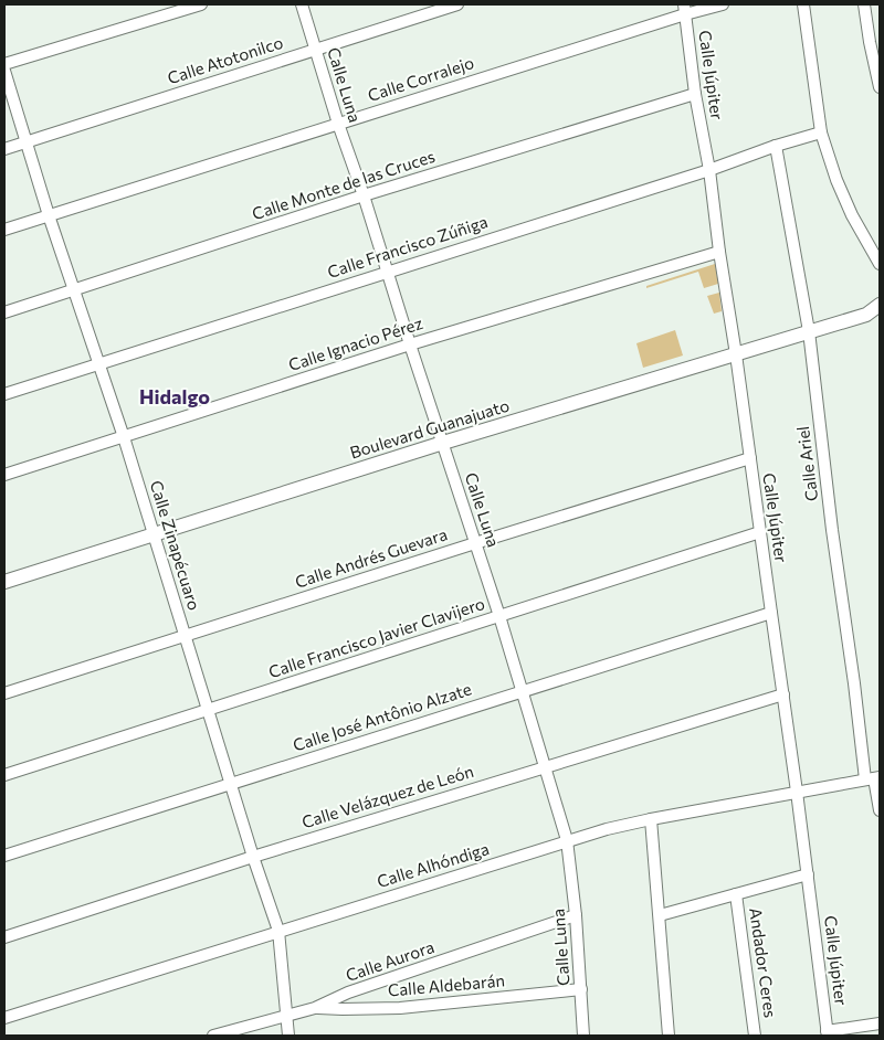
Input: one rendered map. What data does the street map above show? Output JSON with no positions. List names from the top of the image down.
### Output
{
  "streets": {
    "street": [
      "Calle Atotonilco",
      "Calle Júpiter",
      "Calle Corralejo",
      "Calle Luna",
      "Calle Monte de las Cruces",
      "Calle Francisco Zúñiga",
      "Calle Ignacio Pérez",
      "Boulevard Guanajuato",
      "Calle Ariel",
      "Calle Zinapécuaro",
      "Calle Andrés Guevara",
      "Calle Francisco Javier Clavijero",
      "Calle José Antônio Alzate",
      "Calle Velázquez de León",
      "Calle Alhóndiga",
      "Calle Aurora",
      "Andador Ceres",
      "Calle Aldebarán"
    ]
  },
  "crossings": [
    ["Calle Atotonilco", "Calle Luna"],
    ["Calle Atotonilco", "Calle Zinapécuaro"],
    ["Calle Júpiter", "Calle Corralejo"],
    ["Calle Júpiter", "Calle Monte de las Cruces"],
    ["Calle Júpiter", "Calle Francisco Zúñiga"],
    ["Calle Júpiter", "Calle Ignacio Pérez"],
    ["Calle Júpiter", "Boulevard Guanajuato"],
    ["Calle Júpiter", "Calle Andrés Guevara"],
    ["Calle Júpiter", "Calle Francisco Javier Clavijero"],
    ["Calle Júpiter", "Calle José Antônio Alzate"],
    ["Calle Júpiter", "Calle Velázquez de León"],
    ["Calle Júpiter", "Calle Alhóndiga"],
    ["Calle Corralejo", "Calle Luna"],
    ["Calle Corralejo", "Calle Zinapécuaro"],
    ["Calle Luna", "Calle Monte de las Cruces"],
    ["Calle Luna", "Calle Francisco Zúñiga"],
    ["Calle Luna", "Calle Ignacio Pérez"],
    ["Calle Luna", "Boulevard Guanajuato"],
    ["Calle Luna", "Calle Andrés Guevara"],
    ["Calle Luna", "Calle Francisco Javier Clavijero"],
    ["Calle Luna", "Calle José Antônio Alzate"],
    ["Calle Luna", "Calle Velázquez de León"],
    ["Calle Luna", "Calle Alhóndiga"],
    ["Calle Luna", "Calle Aurora"],
    ["Calle Luna", "Calle Aldebarán"],
    ["Calle Monte de las Cruces", "Calle Zinapécuaro"],
    ["Calle Francisco Zúñiga", "Calle Ariel"],
    ["Calle Francisco Zúñiga", "Calle Zinapécuaro"],
    ["Calle Ignacio Pérez", "Calle Zinapécuaro"],
    ["Boulevard Guanajuato", "Calle Ariel"],
    ["Boulevard Guanajuato", "Calle Zinapécuaro"],
    ["Calle Ariel", "Calle Alhóndiga"],
    ["Calle Zinapécuaro", "Calle Andrés Guevara"],
    ["Calle Zinapécuaro", "Calle Francisco Javier Clavijero"],
    ["Calle Zinapécuaro", "Calle José Antônio Alzate"],
    ["Calle Zinapécuaro", "Calle Velázquez de León"],
    ["Calle Zinapécuaro", "Calle Alhóndiga"],
    ["Calle Zinapécuaro", "Calle Aurora"],
    ["Calle Aurora", "Calle Aldebarán"]
  ],
  "districts": ["Hidalgo"]
}
